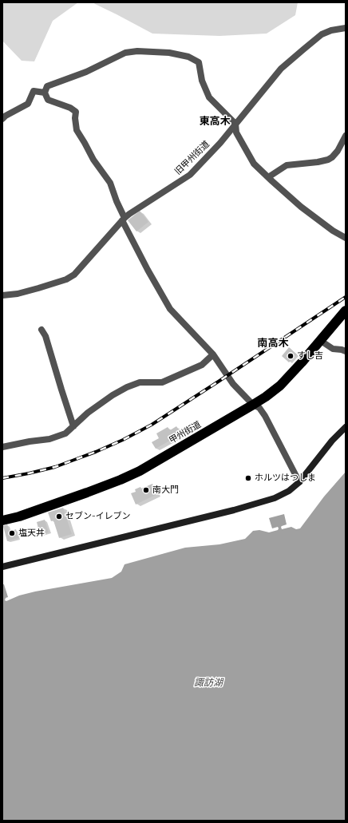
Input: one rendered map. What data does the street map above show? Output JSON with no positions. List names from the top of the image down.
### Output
{
  "streets": {
    "highway": ["甲州街道"],
    "street": ["旧甲州街道"]
  },
  "districts": ["東高木", "南高木"],
  "water": ["諏訪湖"],
  "places": [
    "すし吉",
    "ホルツはつしま",
    "南大門",
    "セブン-イレブン",
    "塩天丼"
  ]
}
